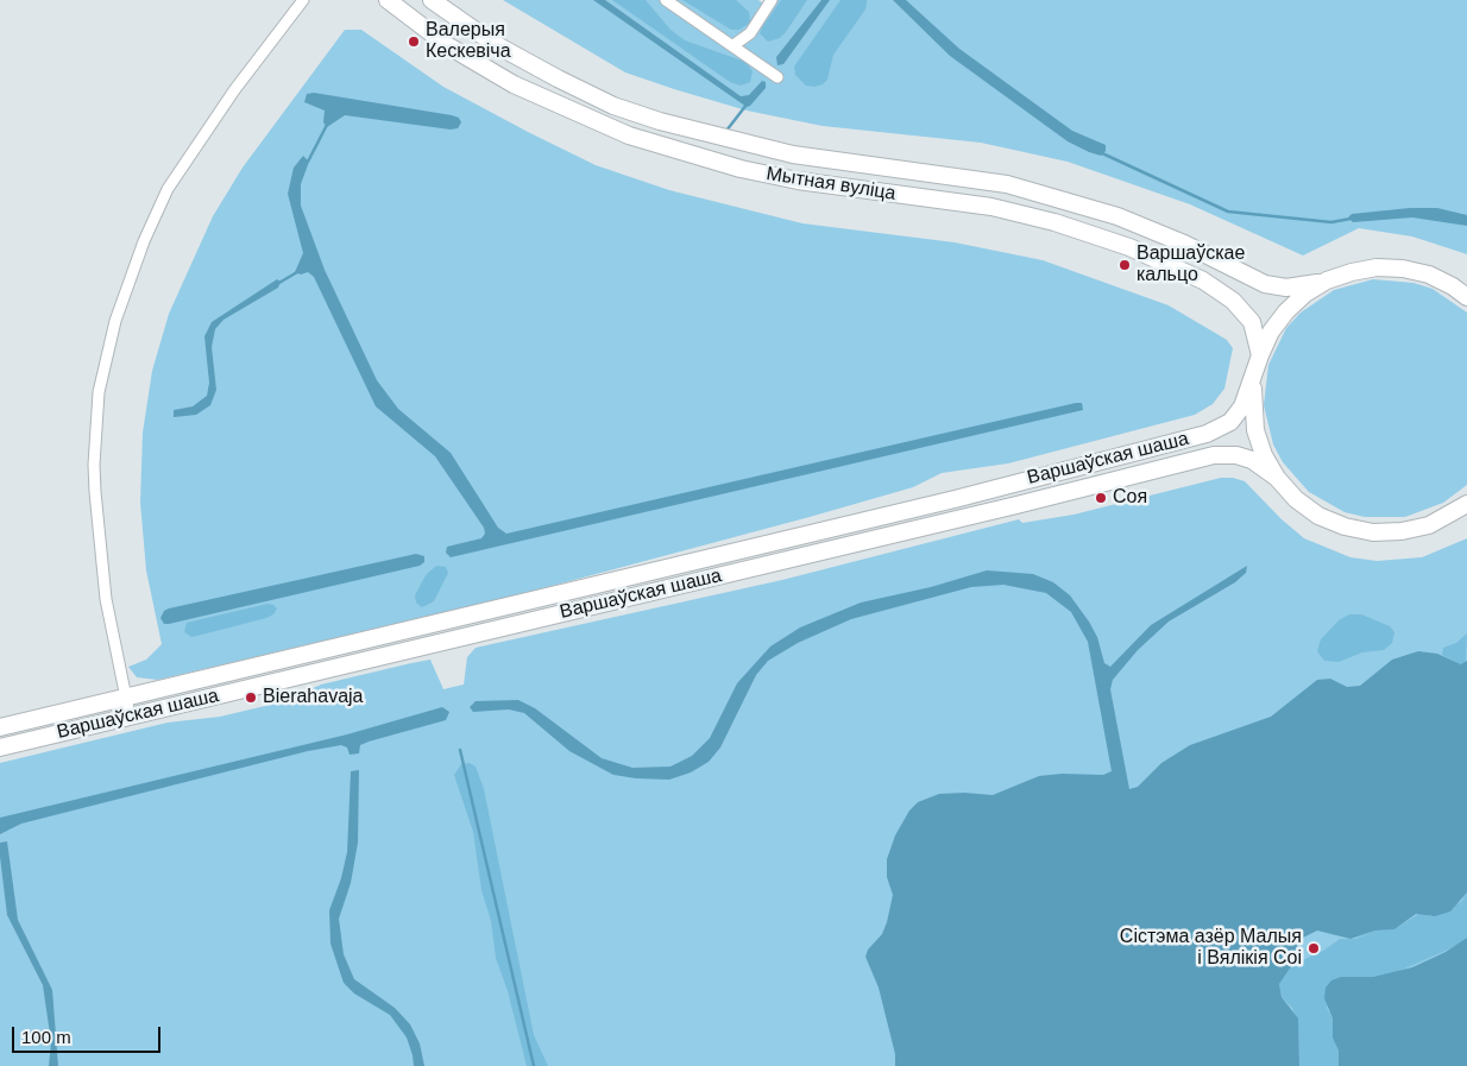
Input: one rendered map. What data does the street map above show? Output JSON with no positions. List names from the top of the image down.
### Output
{
  "streets": {
    "highway": ["Мытная вуліца", "Варшаўская шаша"]
  },
  "crossings": [
    ["Мытная вуліца", "Варшаўская шаша"]
  ],
  "places": [
    "Валерыя Кескевіча",
    "Варшаўскае кальцо",
    "Соя",
    "Bierahavaja",
    "Сістэма азёр Малыя і Вялікія Соі"
  ],
  "scale_bar": "100 m"
}
